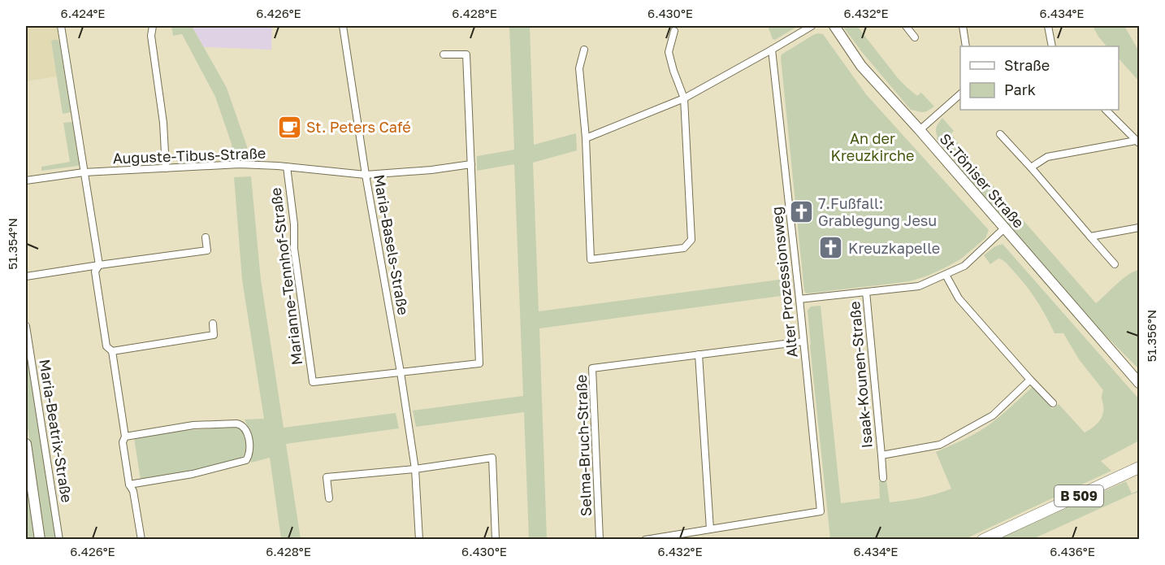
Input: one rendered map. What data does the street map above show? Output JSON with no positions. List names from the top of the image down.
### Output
{
  "streets": {
    "main road": ["St.Töniser Straße", "B 509"],
    "street": [
      "Auguste-Tibus-Straße",
      "Maria-Basels-Straße",
      "Marianne-Tennhof-Straße",
      "Alter Prozessionsweg",
      "Isaak-Kounen-Straße",
      "Maria-Beatrix-Straße",
      "Selma-Bruch-Straße"
    ]
  },
  "crossings": [
    ["Auguste-Tibus-Straße", "Maria-Basels-Straße"],
    ["Auguste-Tibus-Straße", "Marianne-Tennhof-Straße"],
    ["St.Töniser Straße", "Isaak-Kounen-Straße"],
    ["Maria-Basels-Straße", "Marianne-Tennhof-Straße"],
    ["Alter Prozessionsweg", "Isaak-Kounen-Straße"],
    ["Alter Prozessionsweg", "Selma-Bruch-Straße"]
  ],
  "parks": ["An der Kreuzkirche"],
  "places": {
    "cafe": ["St. Peters Café"],
    "church": ["7.Fußfall: Grablegung Jesu", "Kreuzkapelle"]
  },
  "legend": ["Straße", "Park"],
  "coordinates": [
    "6.424°E",
    "6.426°E",
    "6.428°E",
    "6.430°E",
    "6.432°E",
    "6.434°E",
    "51.354°N",
    "51.356°N",
    "6.436°E"
  ]
}
